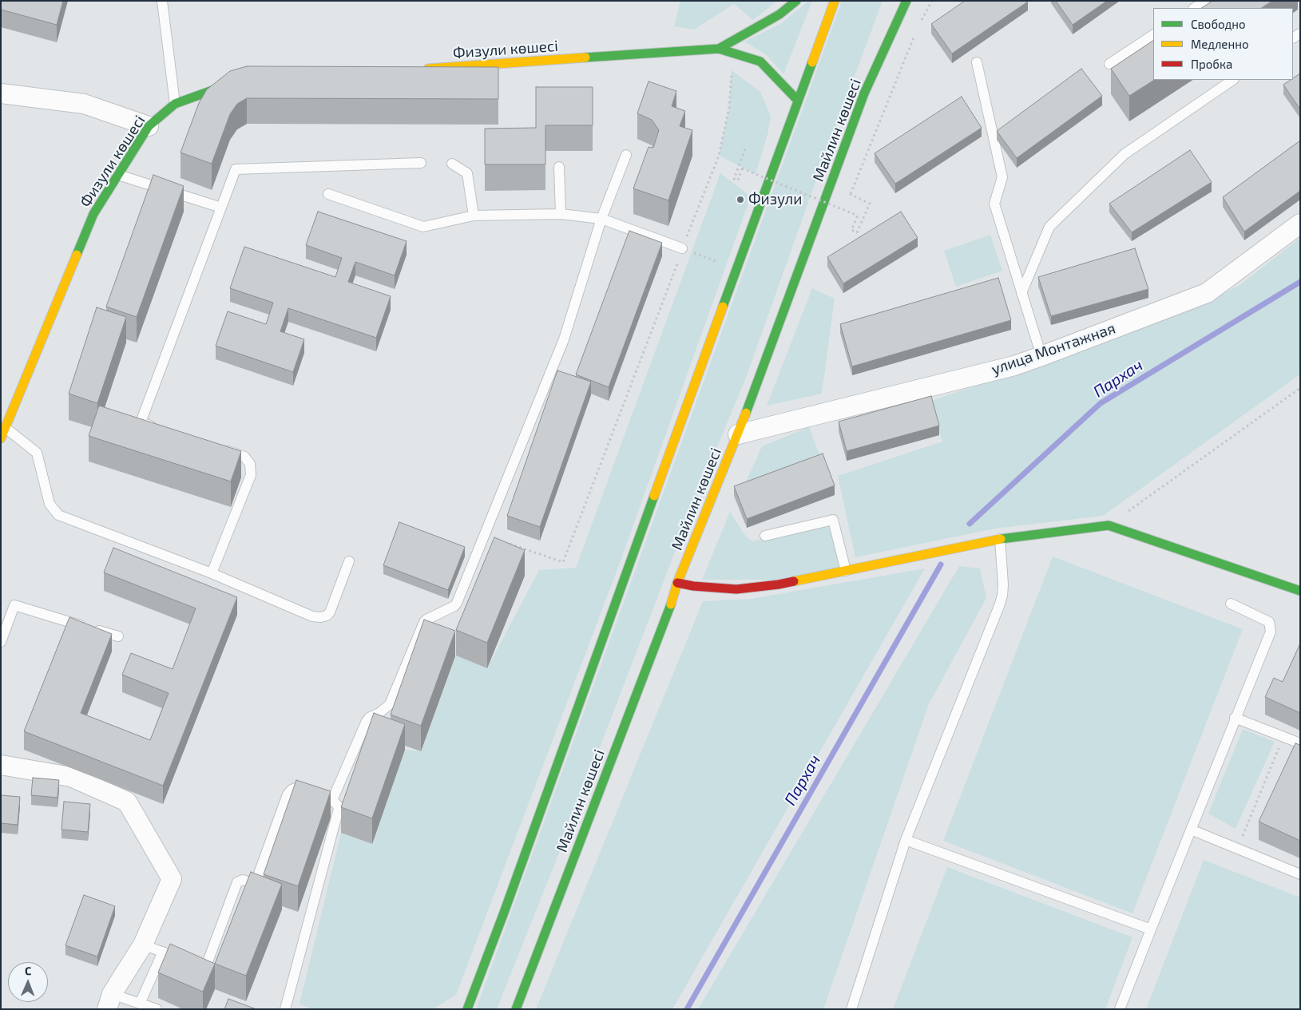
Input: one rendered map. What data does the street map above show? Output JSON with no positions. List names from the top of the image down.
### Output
{
  "streets": {
    "main road": ["Физули көшесі", "Майлин көшесі"],
    "street": ["улица Монтажная"]
  },
  "crossings": [
    ["Майлин көшесі", "улица Монтажная"]
  ],
  "water": ["Пархач"],
  "places": ["Физули"],
  "legend": ["Свободно", "Медленно", "Пробка"],
  "north": "top"
}
